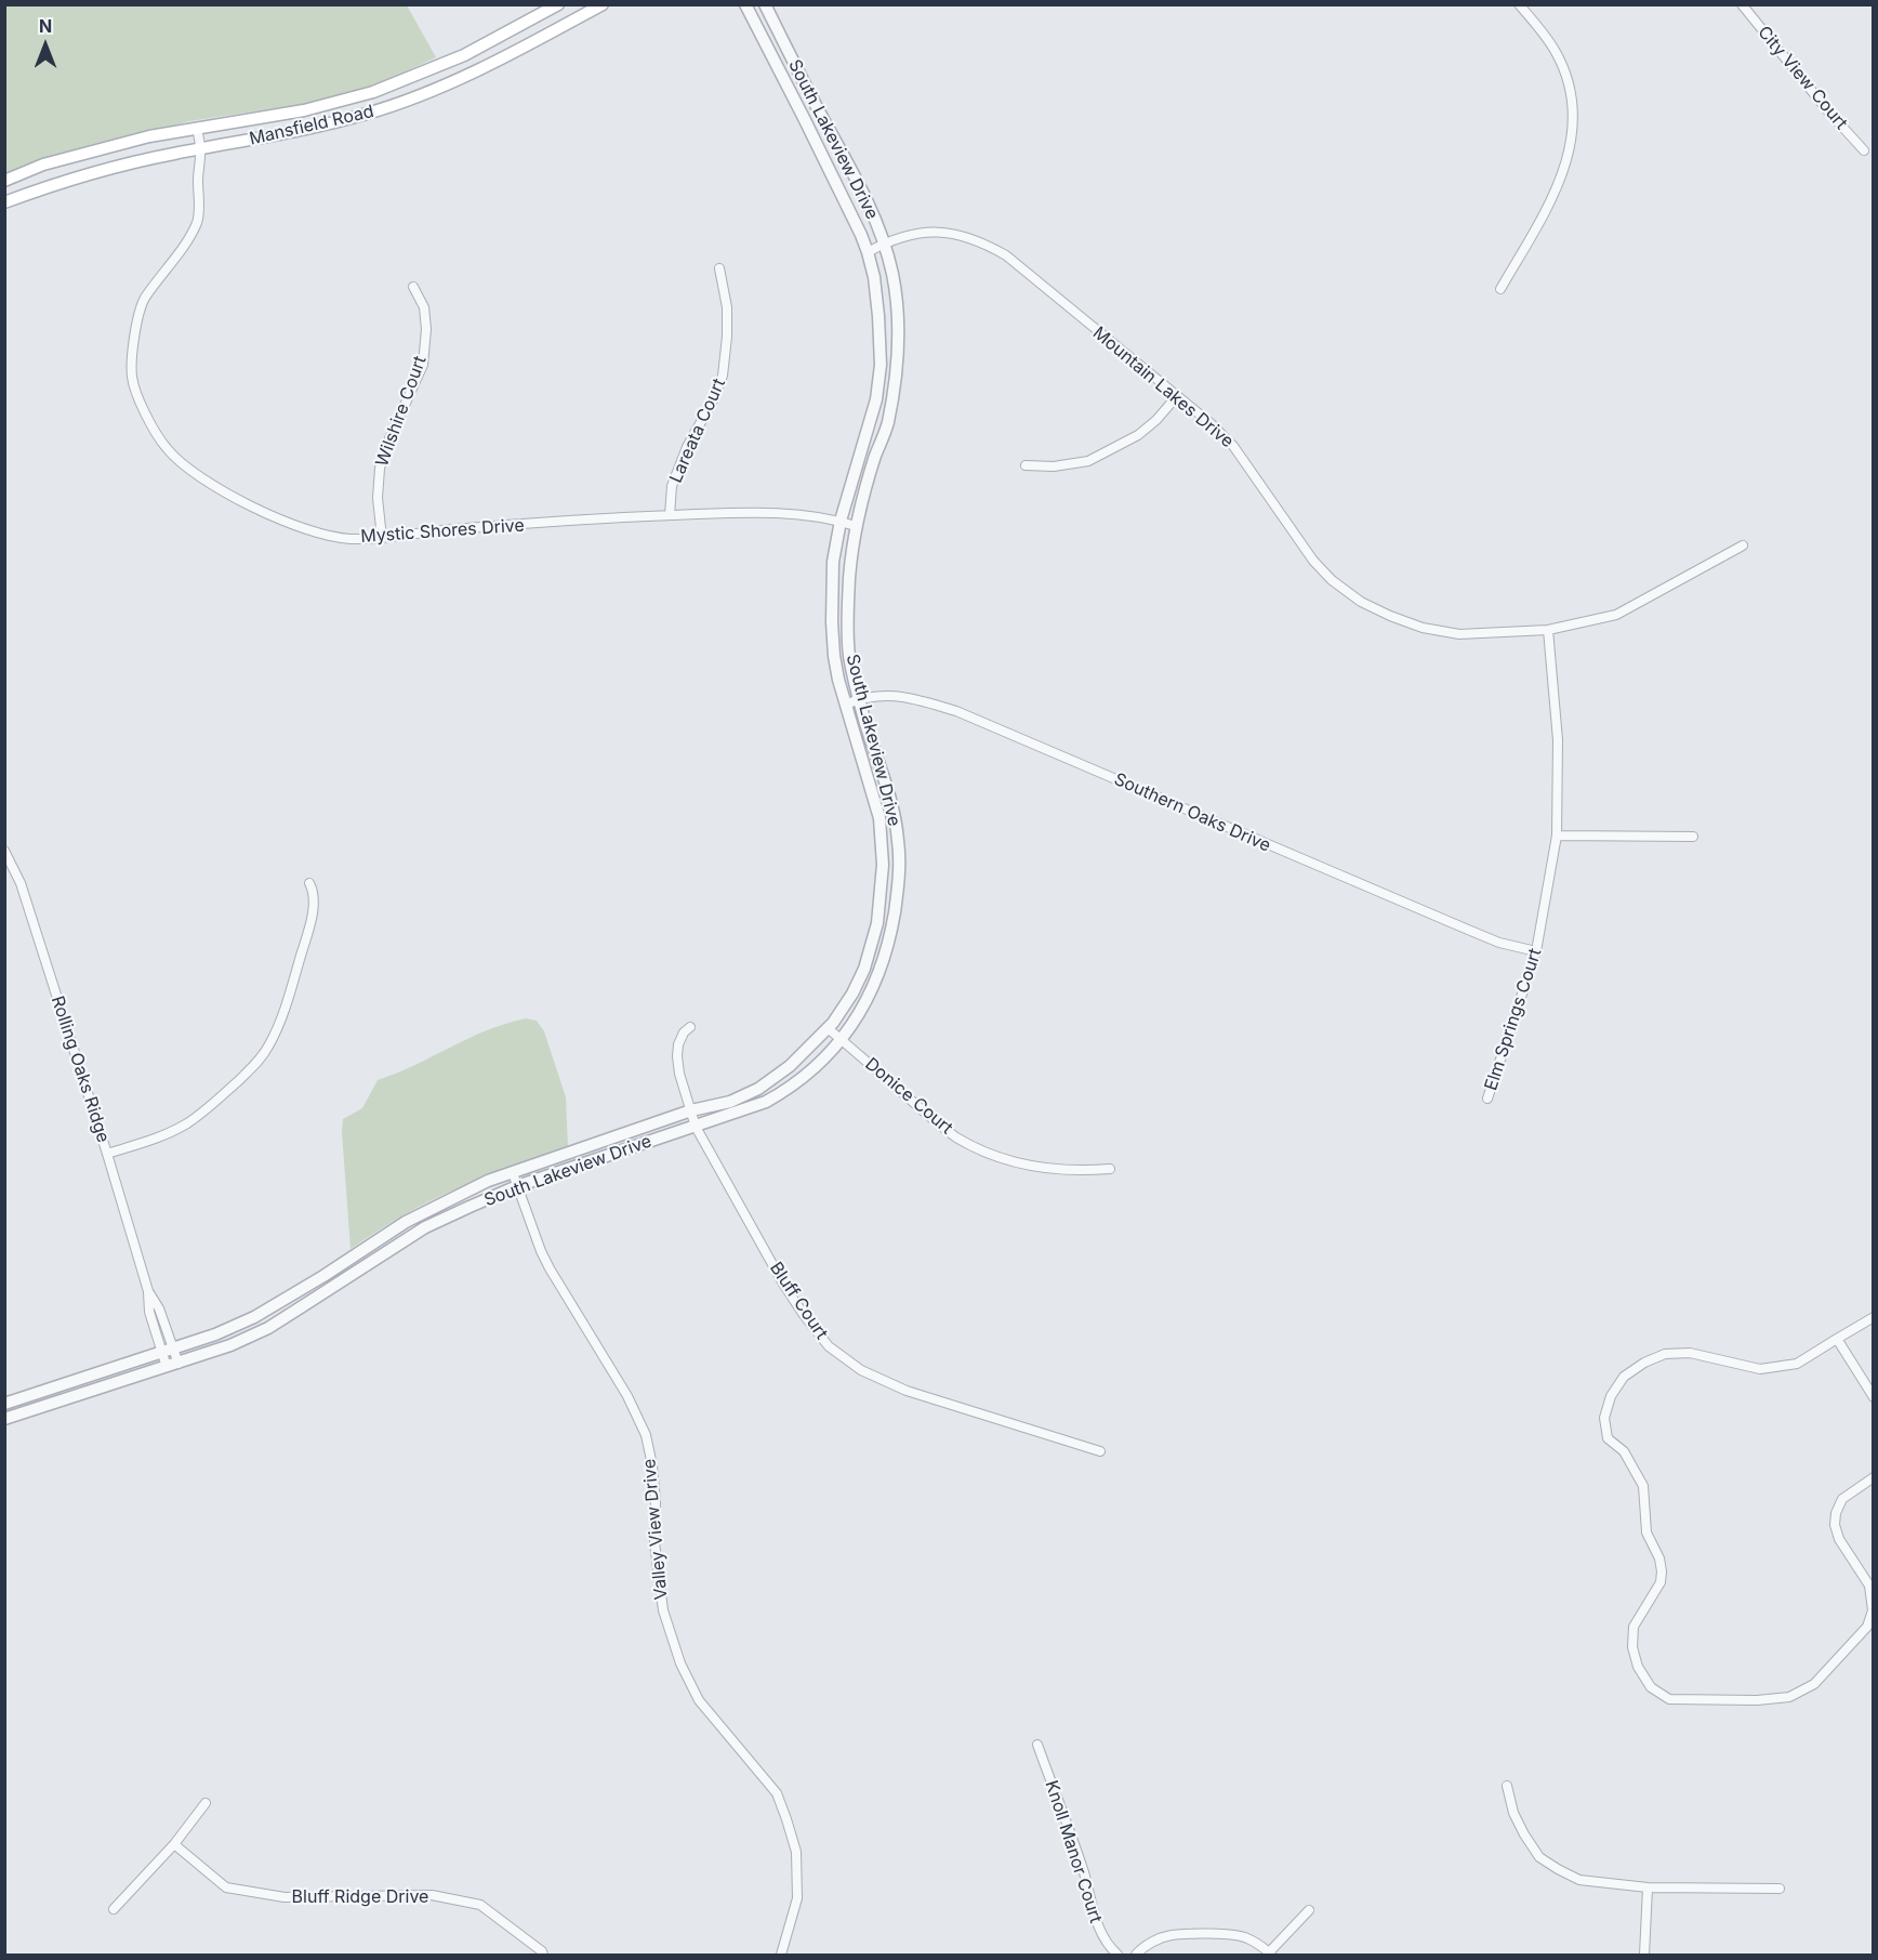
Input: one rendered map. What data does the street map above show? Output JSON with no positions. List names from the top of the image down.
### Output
{
  "streets": {
    "main road": ["Mansfield Road"],
    "street": [
      "City View Court",
      "South Lakeview Drive",
      "Mountain Lakes Drive",
      "Wilshire Court",
      "Lareata Court",
      "Mystic Shores Drive",
      "Southern Oaks Drive",
      "Elm Springs Court",
      "Rolling Oaks Ridge",
      "Donice Court",
      "Bluff Court",
      "Valley View Drive",
      "Knoll Manor Court",
      "Bluff Ridge Drive"
    ]
  },
  "crossings": [
    ["Mansfield Road", "Mystic Shores Drive"],
    ["South Lakeview Drive", "Mountain Lakes Drive"],
    ["South Lakeview Drive", "Mystic Shores Drive"],
    ["South Lakeview Drive", "Southern Oaks Drive"],
    ["South Lakeview Drive", "Rolling Oaks Ridge"],
    ["South Lakeview Drive", "Donice Court"],
    ["South Lakeview Drive", "Bluff Court"],
    ["South Lakeview Drive", "Valley View Drive"],
    ["Mountain Lakes Drive", "Elm Springs Court"],
    ["Wilshire Court", "Mystic Shores Drive"],
    ["Lareata Court", "Mystic Shores Drive"],
    ["Southern Oaks Drive", "Elm Springs Court"]
  ],
  "north": "top"
}
